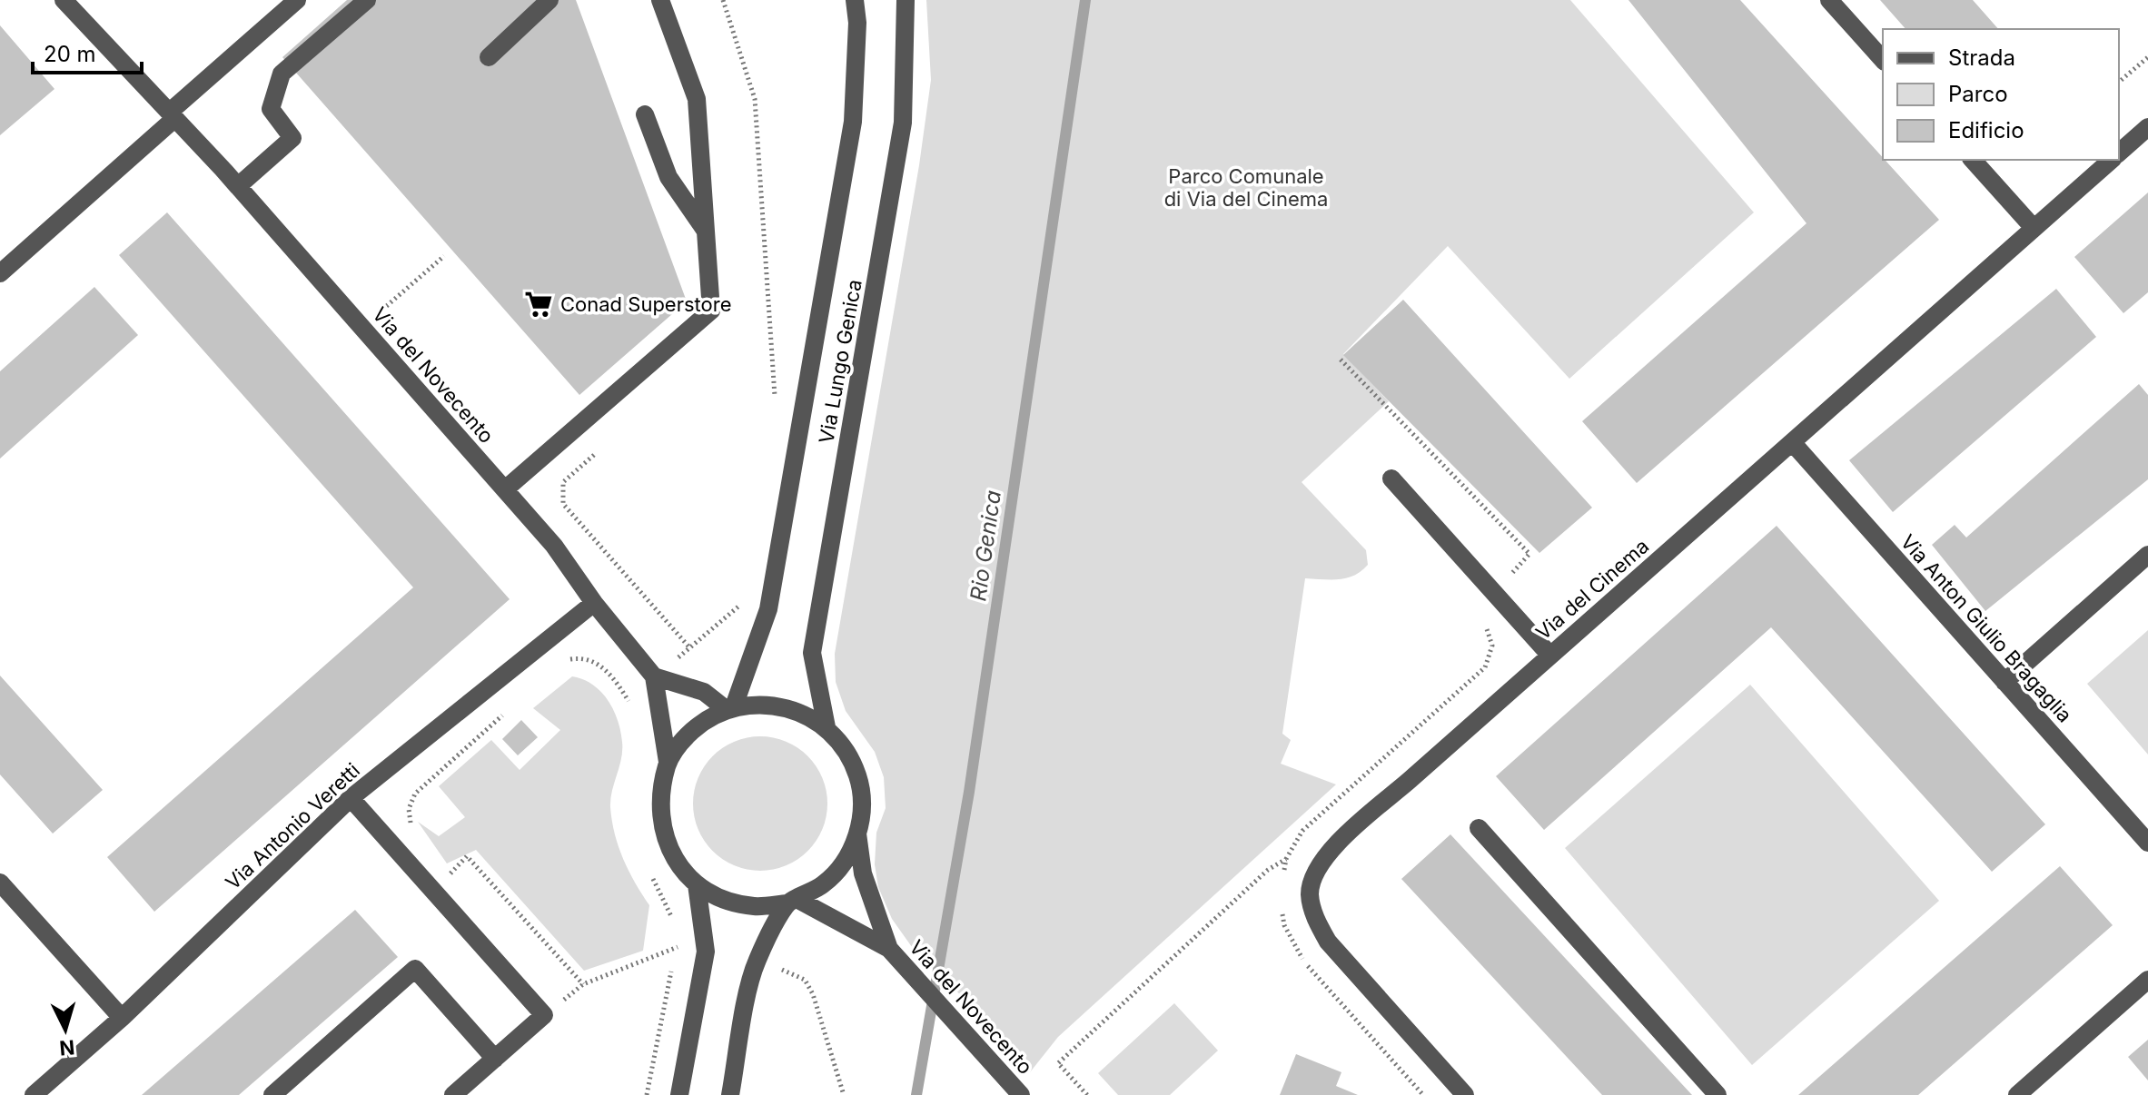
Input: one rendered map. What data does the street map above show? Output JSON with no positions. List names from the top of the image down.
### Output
{
  "streets": {
    "street": [
      "Via Lungo Genica",
      "Via del Novecento",
      "Via del Cinema",
      "Via Anton Giulio Bragaglia",
      "Via Antonio Veretti"
    ]
  },
  "crossings": [
    ["Via Lungo Genica", "Via del Novecento"],
    ["Via del Novecento", "Via Antonio Veretti"],
    ["Via del Cinema", "Via Anton Giulio Bragaglia"]
  ],
  "water": ["Rio Genica"],
  "parks": ["Parco Comunale di Via del Cinema"],
  "places": {
    "supermarket": ["Conad Superstore"]
  },
  "legend": ["Strada", "Parco", "Edificio"],
  "scale_bar": "20 m",
  "north": "bottom"
}
